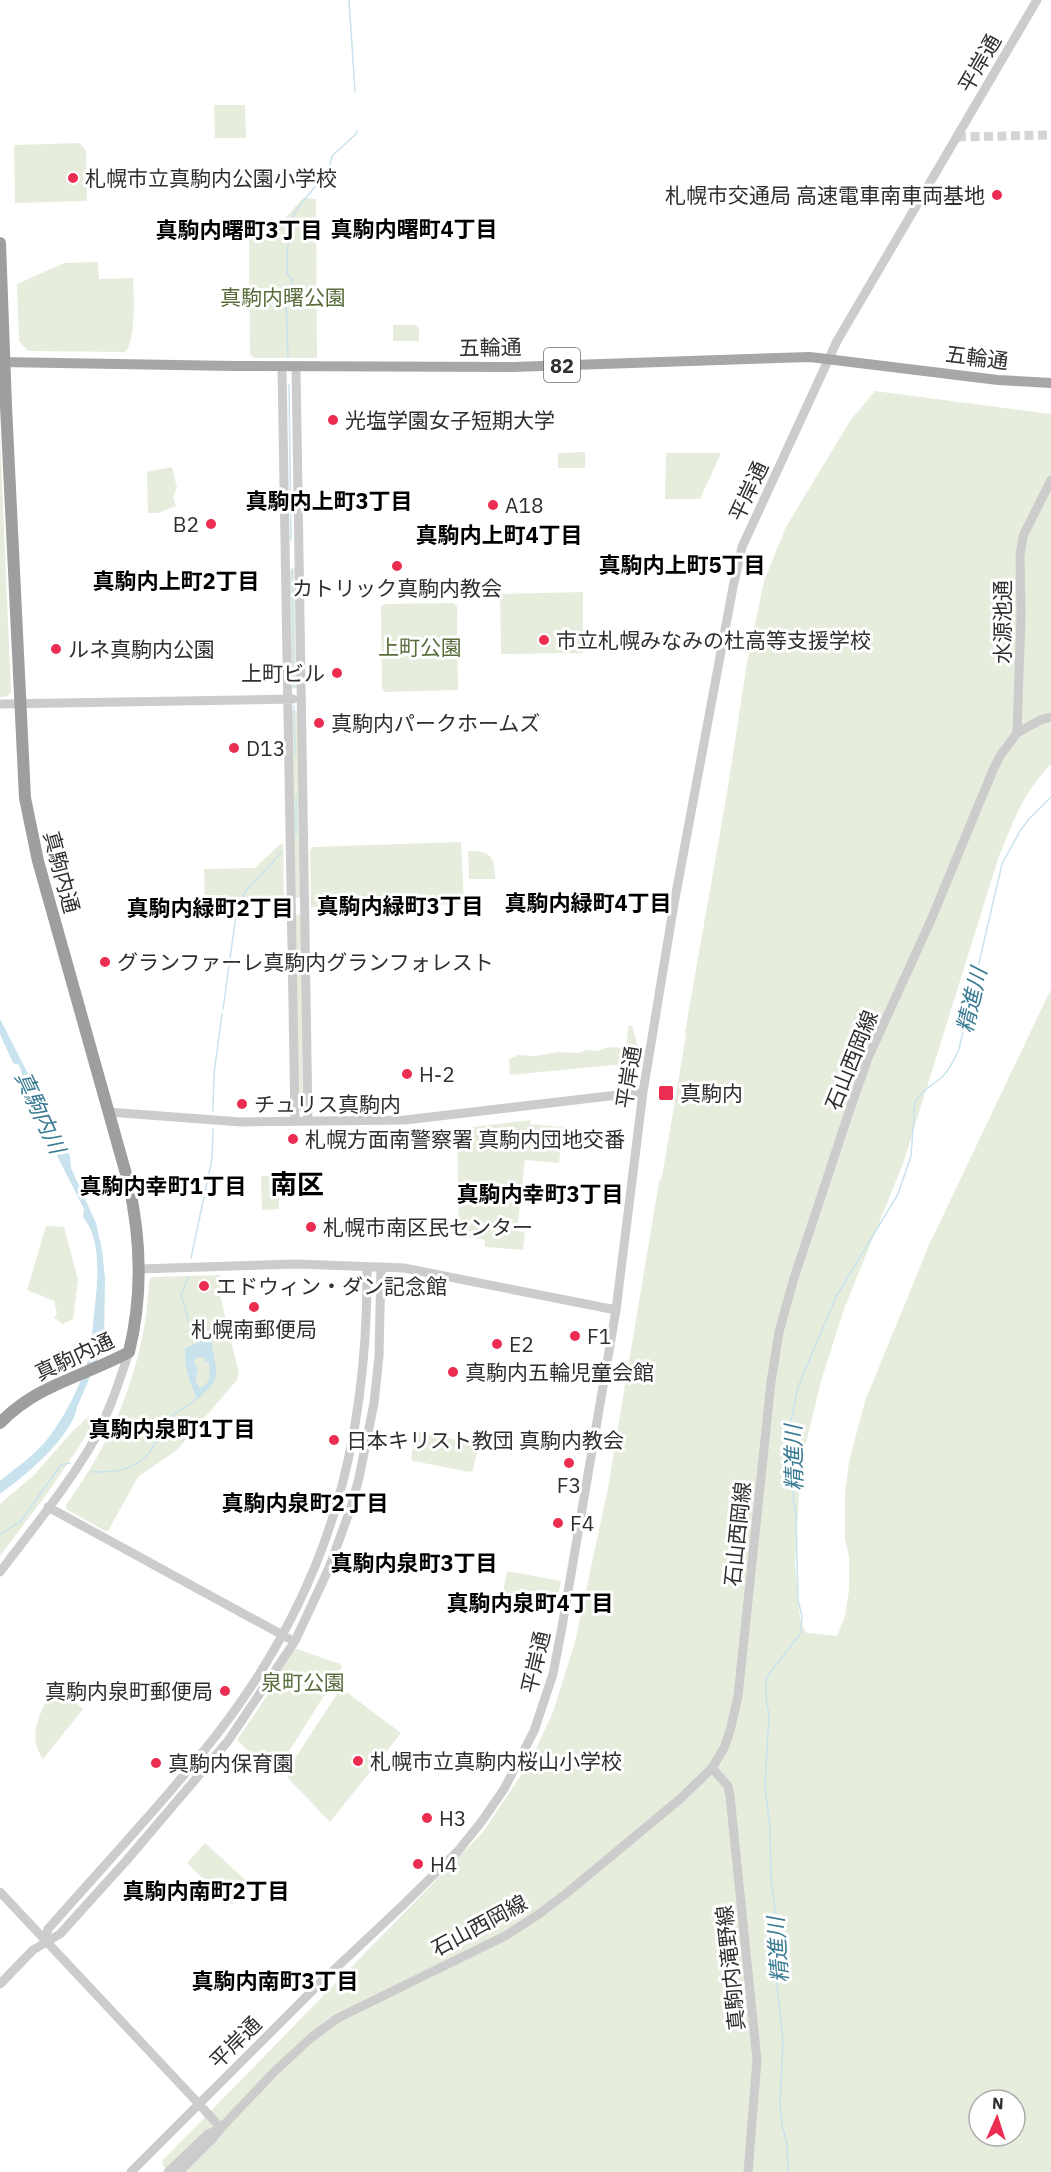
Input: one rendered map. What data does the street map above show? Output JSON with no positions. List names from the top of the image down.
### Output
{
  "streets": {
    "highway": ["真駒内通"],
    "main road": ["五輪通", "82"],
    "street": [
      "平岸通",
      "水源池通",
      "石山西岡線",
      "真駒内滝野線"
    ]
  },
  "crossings": [
    ["平岸通", "五輪通"],
    ["五輪通", "真駒内通"],
    ["水源池通", "石山西岡線"],
    ["石山西岡線", "真駒内滝野線"]
  ],
  "districts": [
    "真駒内曙町4丁目",
    "真駒内曙町3丁目",
    "真駒内上町3丁目",
    "真駒内上町4丁目",
    "真駒内上町5丁目",
    "真駒内上町2丁目",
    "真駒内緑町4丁目",
    "真駒内緑町3丁目",
    "真駒内緑町2丁目",
    "南区",
    "真駒内幸町1丁目",
    "真駒内幸町3丁目",
    "真駒内泉町1丁目",
    "真駒内泉町2丁目",
    "真駒内泉町3丁目",
    "真駒内泉町4丁目",
    "真駒内南町2丁目",
    "真駒内南町3丁目"
  ],
  "water": ["精進川", "真駒内川"],
  "parks": ["真駒内曙公園", "上町公園", "泉町公園"],
  "places": {
    "other": [
      "札幌市立真駒内公園小学校",
      "札幌市交通局 高速電車南車両基地",
      "光塩学園女子短期大学",
      "A18",
      "B2",
      "カトリック真駒内教会",
      "市立札幌みなみの杜高等支援学校",
      "ルネ真駒内公園",
      "上町ビル",
      "真駒内パークホームズ",
      "D13",
      "グランファーレ真駒内グランフォレスト",
      "H-2",
      "チュリス真駒内",
      "札幌方面南警察署 真駒内団地交番",
      "札幌市南区民センター",
      "エドウィン・ダン記念館",
      "札幌南郵便局",
      "F1",
      "E2",
      "真駒内五輪児童会館",
      "日本キリスト教団 真駒内教会",
      "F3",
      "F4",
      "真駒内泉町郵便局",
      "札幌市立真駒内桜山小学校",
      "真駒内保育園",
      "H3",
      "H4"
    ],
    "transit": ["真駒内"]
  },
  "north": "top"
}
